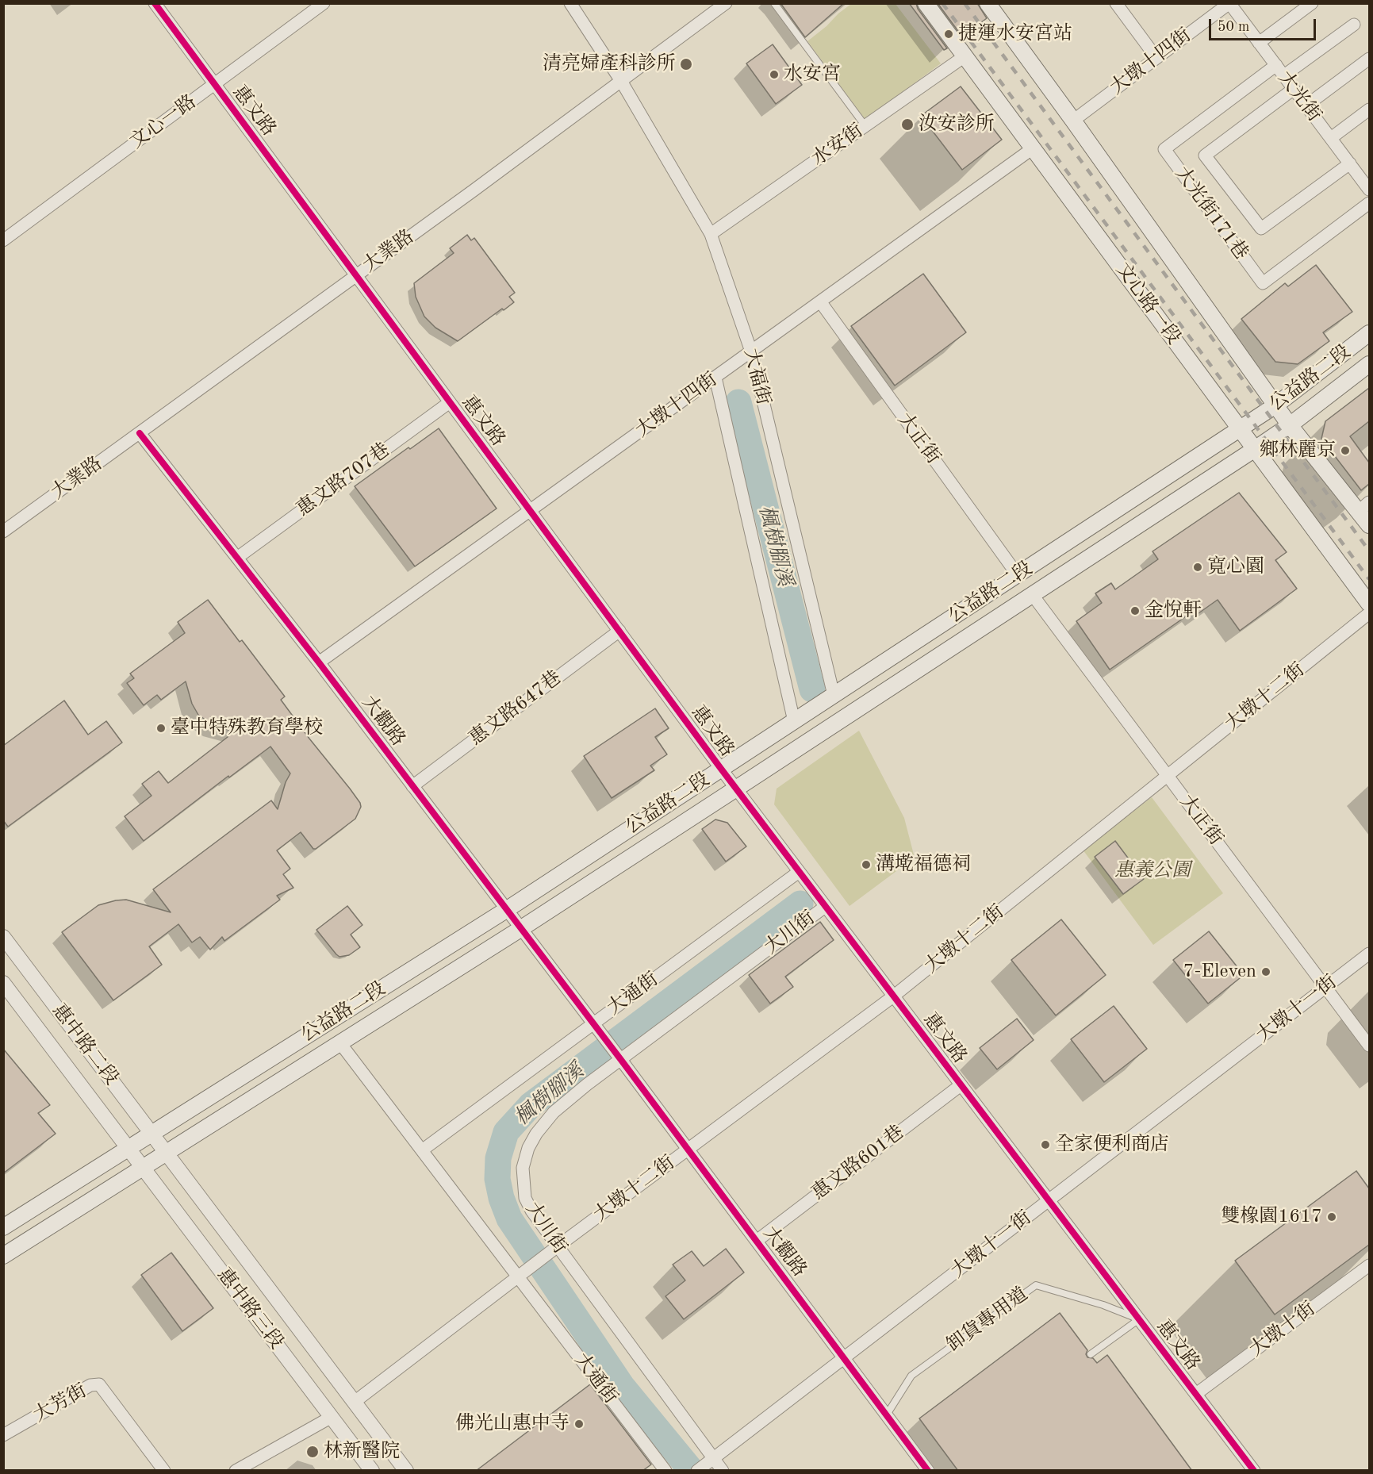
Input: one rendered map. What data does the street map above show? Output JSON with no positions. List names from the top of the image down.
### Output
{
  "streets": {
    "main road": ["文心路一段", "公益路二段"],
    "street": [
      "大墩十四街",
      "大光街",
      "惠文路",
      "文心一路",
      "水安街",
      "大光街171巷",
      "大業路",
      "大福街",
      "大正街",
      "惠文路707巷",
      "大墩十二街",
      "惠文路647巷",
      "大觀路",
      "大川街",
      "大通街",
      "大墩十一街",
      "惠中路二段",
      "惠文路601巷",
      "惠中路三段",
      "大墩十街",
      "大芳街"
    ],
    "lane": ["卸貨專用道"]
  },
  "crossings": [
    ["大墩十四街", "大光街"],
    ["大墩十四街", "惠文路"],
    ["大墩十四街", "文心路一段"],
    ["大墩十四街", "大福街"],
    ["大墩十四街", "大正街"],
    ["大墩十四街", "大觀路"],
    ["大光街", "大光街171巷"],
    ["惠文路", "文心一路"],
    ["惠文路", "大業路"],
    ["惠文路", "公益路二段"],
    ["惠文路", "惠文路707巷"],
    ["惠文路", "大墩十二街"],
    ["惠文路", "惠文路647巷"],
    ["惠文路", "大川街"],
    ["惠文路", "大通街"],
    ["惠文路", "大墩十一街"],
    ["惠文路", "惠文路601巷"],
    ["惠文路", "卸貨專用道"],
    ["惠文路", "大墩十街"],
    ["水安街", "文心路一段"],
    ["水安街", "大福街"],
    ["大業路", "大福街"],
    ["大業路", "大觀路"],
    ["文心路一段", "公益路二段"],
    ["大福街", "公益路二段"],
    ["公益路二段", "大正街"],
    ["公益路二段", "大觀路"],
    ["公益路二段", "大通街"],
    ["公益路二段", "惠中路二段"],
    ["公益路二段", "惠中路三段"],
    ["大正街", "大墩十二街"],
    ["大正街", "大墩十一街"],
    ["惠文路707巷", "大觀路"],
    ["大墩十二街", "大觀路"],
    ["大墩十二街", "大川街"],
    ["大墩十二街", "大通街"],
    ["惠文路647巷", "大觀路"],
    ["大觀路", "大川街"],
    ["大觀路", "大通街"],
    ["大觀路", "大墩十一街"],
    ["大觀路", "惠文路601巷"],
    ["大觀路", "卸貨專用道"],
    ["大川街", "大墩十一街"],
    ["惠中路二段", "惠中路三段"]
  ],
  "water": ["楓樹腳溪"],
  "parks": ["惠義公園"],
  "places": [
    "捷運水安宮站",
    "清亮婦產科診所",
    "水安宮",
    "汝安診所",
    "鄉林麗京",
    "寬心園",
    "金悅軒",
    "臺中特殊教育學校",
    "溝墘福德祠",
    "7-Eleven",
    "全家便利商店",
    "雙橡園1617",
    "佛光山惠中寺",
    "林新醫院"
  ],
  "scale_bar": "50 m"
}
